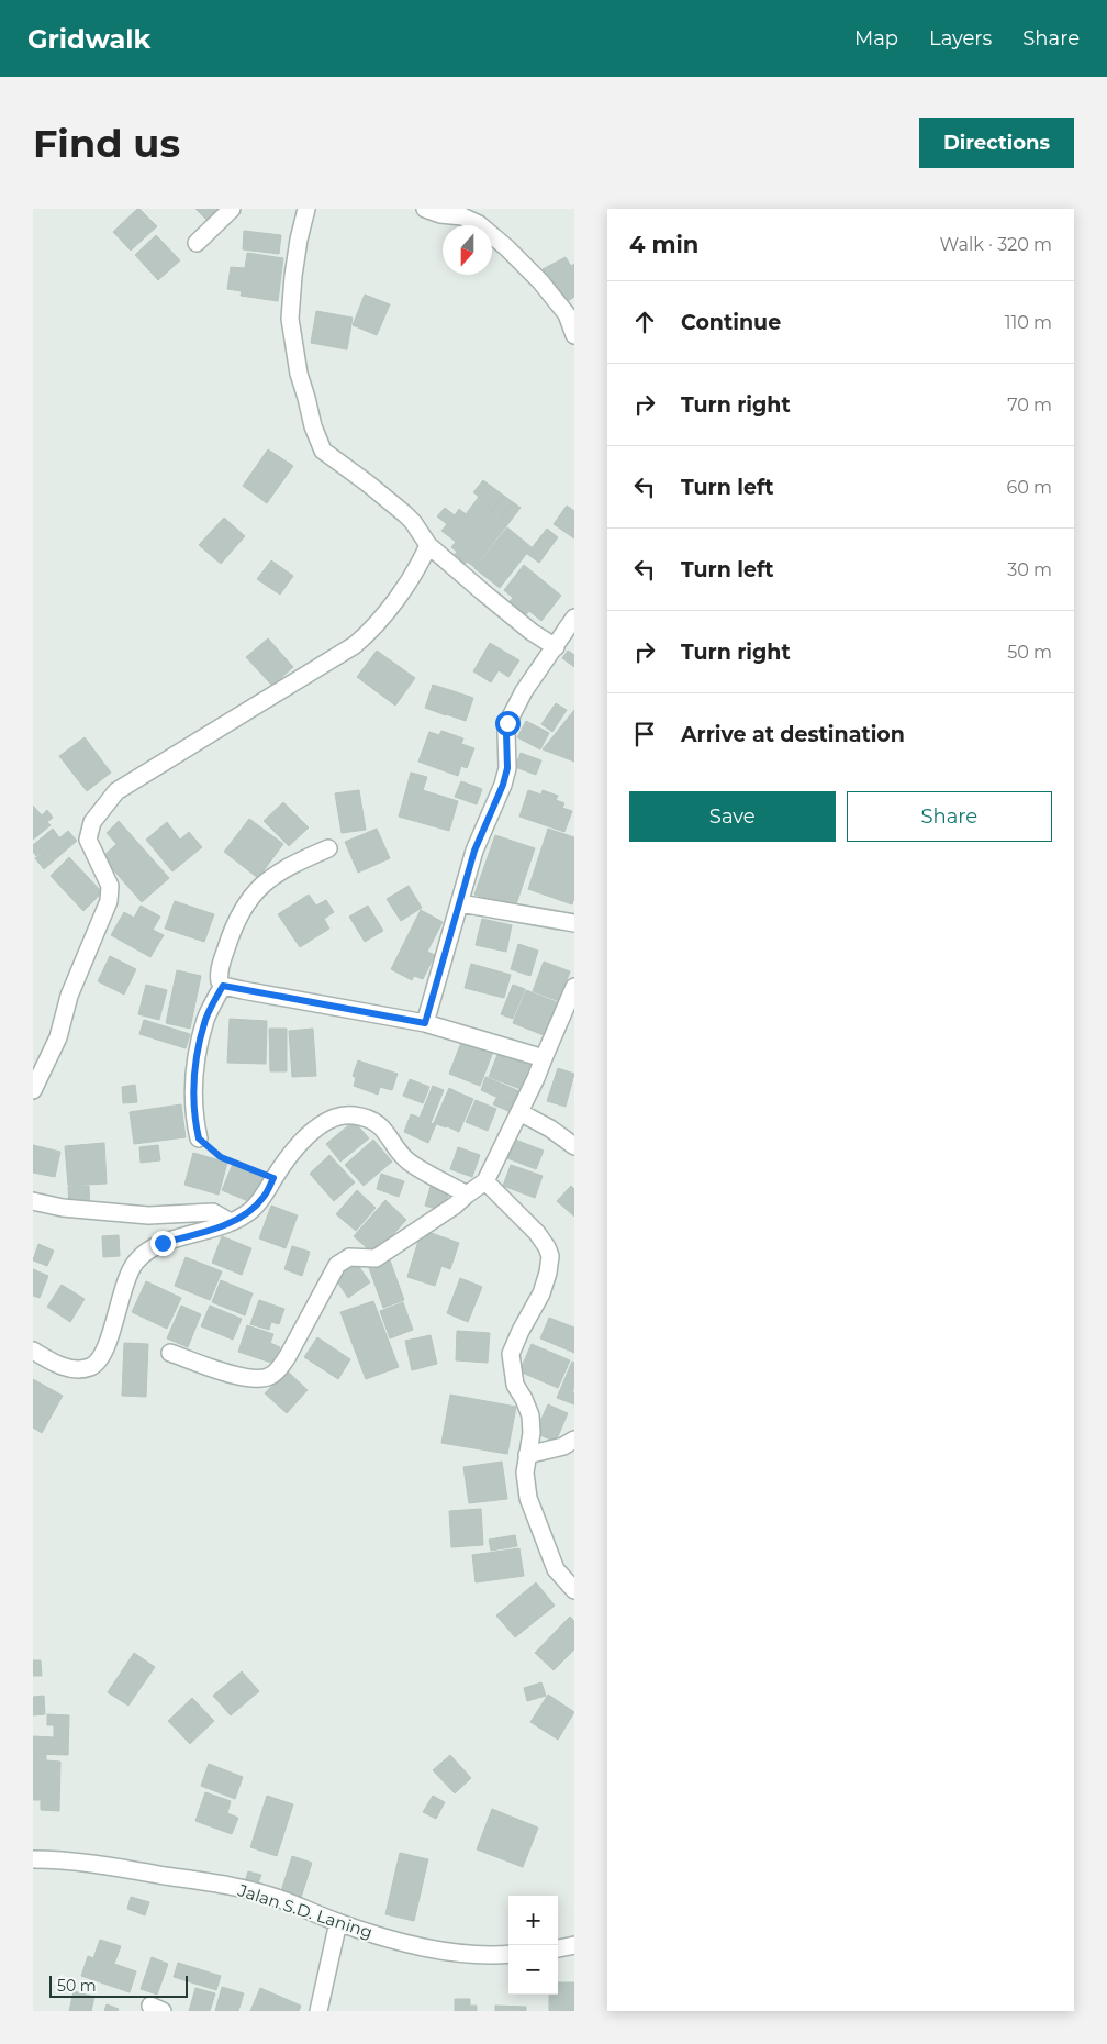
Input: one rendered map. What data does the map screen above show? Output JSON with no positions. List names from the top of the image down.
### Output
{
  "streets": {
    "street": ["Jalan S.D. Laning"]
  },
  "scale_bar": "50 m",
  "north": "bottom",
  "page": {
    "header": "Gridwalk",
    "nav": ["Map", "Layers", "Share"],
    "buttons": [
      "Directions",
      ["Save", "Share"]
    ],
    "title": "Find us",
    "heading": ["4 min", "Walk · 320 m"],
    "list": [
      ["Continue", "110 m"],
      ["Turn right", "70 m"],
      ["Turn left", "60 m"],
      ["Turn left", "30 m"],
      ["Turn right", "50 m"],
      "Arrive at destination"
    ],
    "map_buttons": ["+", "−"],
    "scale": "50 m"
  }
}
